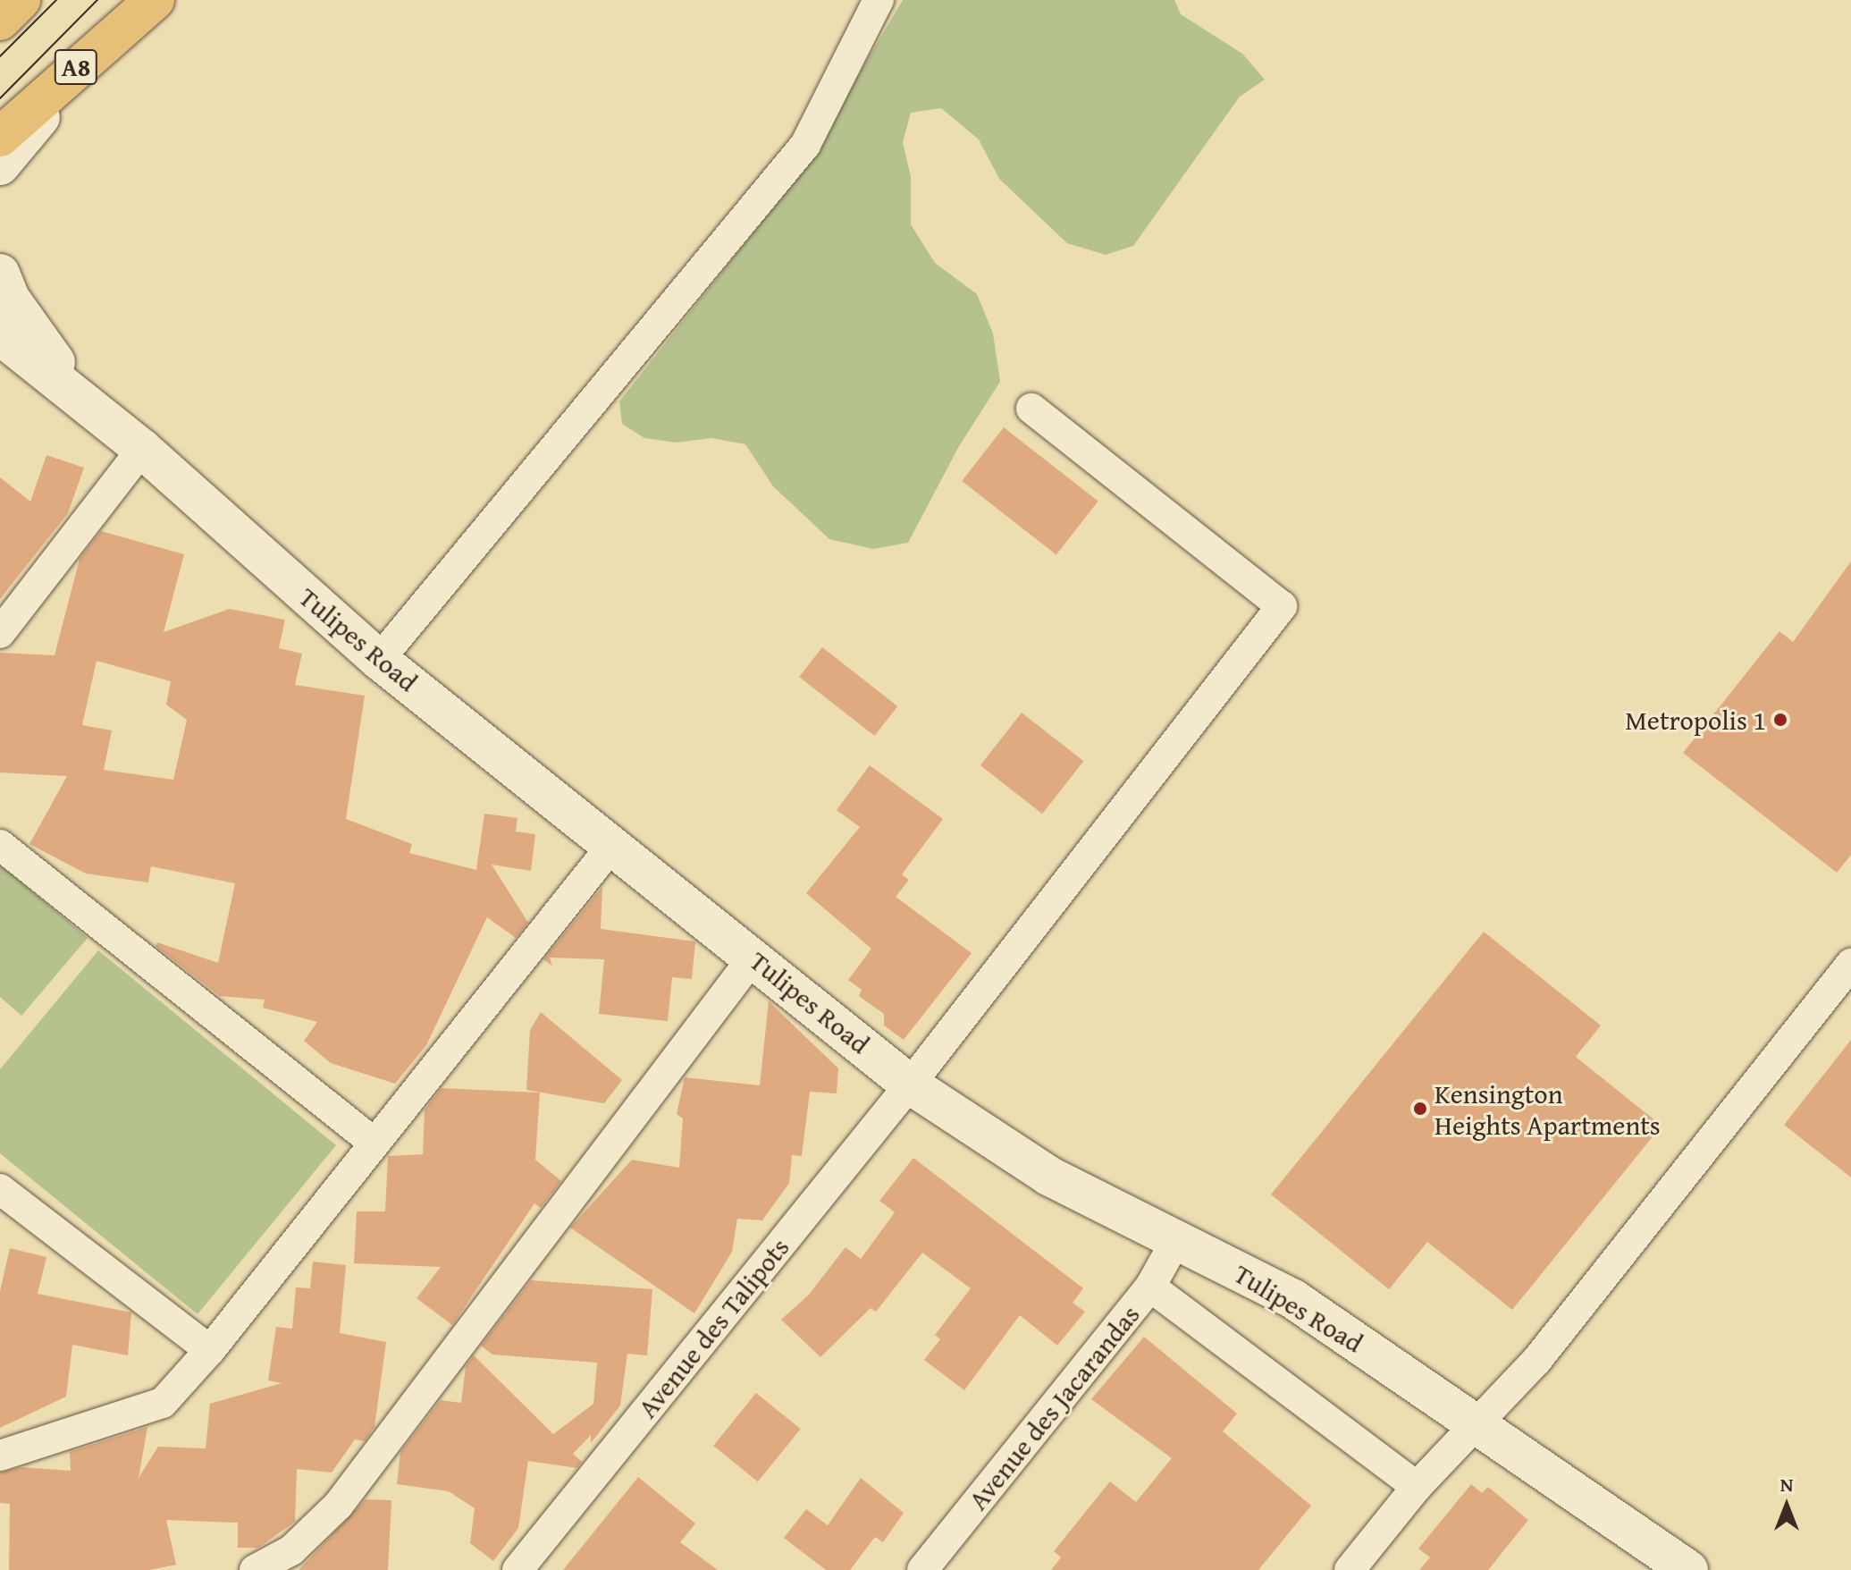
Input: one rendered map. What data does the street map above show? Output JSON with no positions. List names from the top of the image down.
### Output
{
  "streets": {
    "main road": ["A8", "Tulipes Road"],
    "street": ["Avenue des Talipots", "Avenue des Jacarandas"]
  },
  "crossings": [
    ["Tulipes Road", "Avenue des Talipots"],
    ["Tulipes Road", "Avenue des Jacarandas"]
  ],
  "places": ["Metropolis 1", "Kensington Heights Apartments"],
  "north": "top"
}
